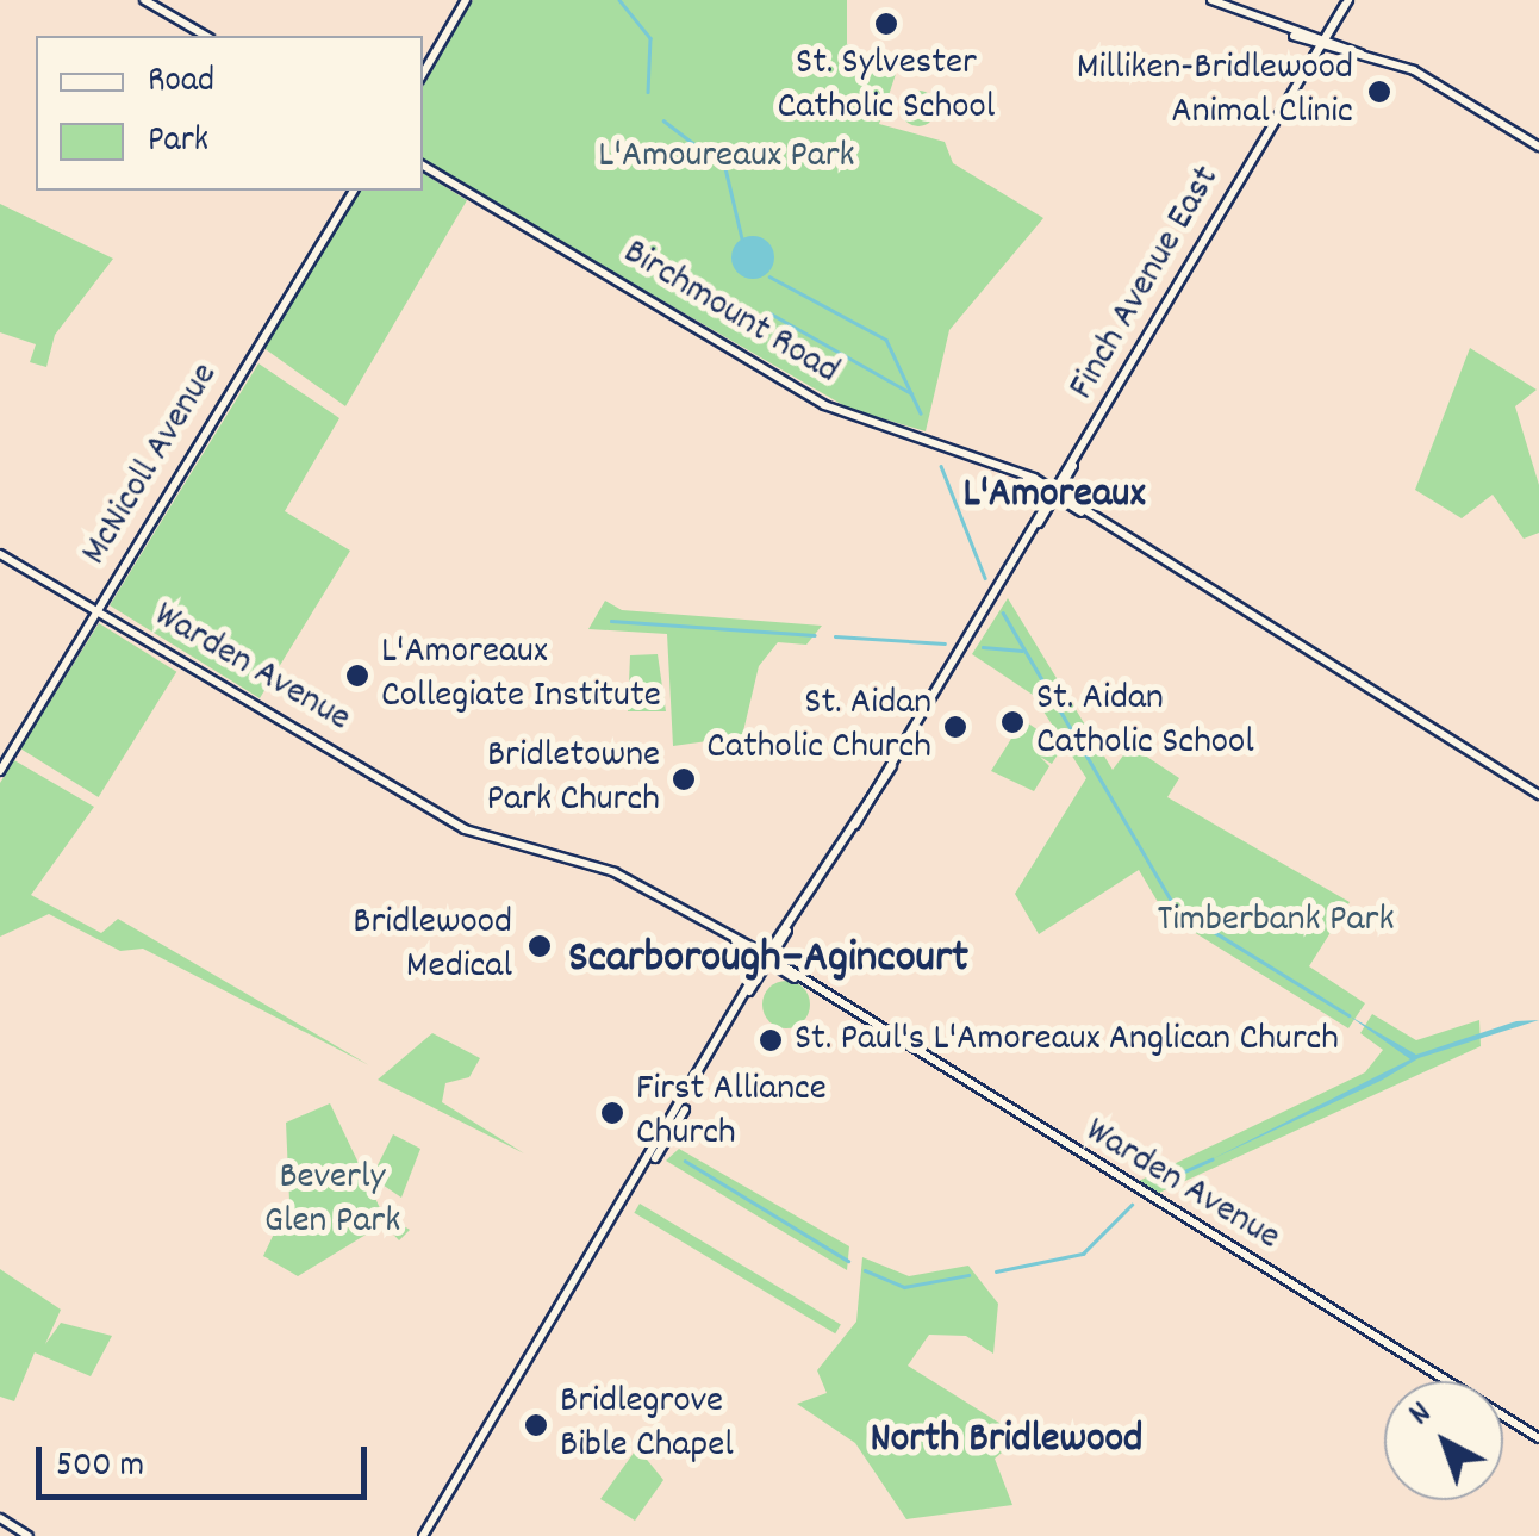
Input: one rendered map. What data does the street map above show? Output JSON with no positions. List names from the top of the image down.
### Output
{
  "streets": {
    "main road": [
      "Finch Avenue East",
      "Birchmount Road",
      "McNicoll Avenue",
      "Warden Avenue"
    ]
  },
  "crossings": [
    ["Finch Avenue East", "Birchmount Road"],
    ["Finch Avenue East", "Warden Avenue"],
    ["McNicoll Avenue", "Warden Avenue"]
  ],
  "districts": ["L'Amoreaux", "Scarborough–Agincourt", "North Bridlewood"],
  "parks": ["L'Amoureaux Park", "Timberbank Park", "Beverly Glen Park"],
  "places": [
    "St. Sylvester Catholic School",
    "Milliken-Bridlewood Animal Clinic",
    "L'Amoreaux Collegiate Institute",
    "St. Aidan Catholic School",
    "St. Aidan Catholic Church",
    "Bridletowne Park Church",
    "Bridlewood Medical",
    "St. Paul's L'Amoreaux Anglican Church",
    "First Alliance Church",
    "Bridlegrove Bible Chapel"
  ],
  "legend": ["Road", "Park"],
  "scale_bar": "500 m",
  "north": "top left"
}
